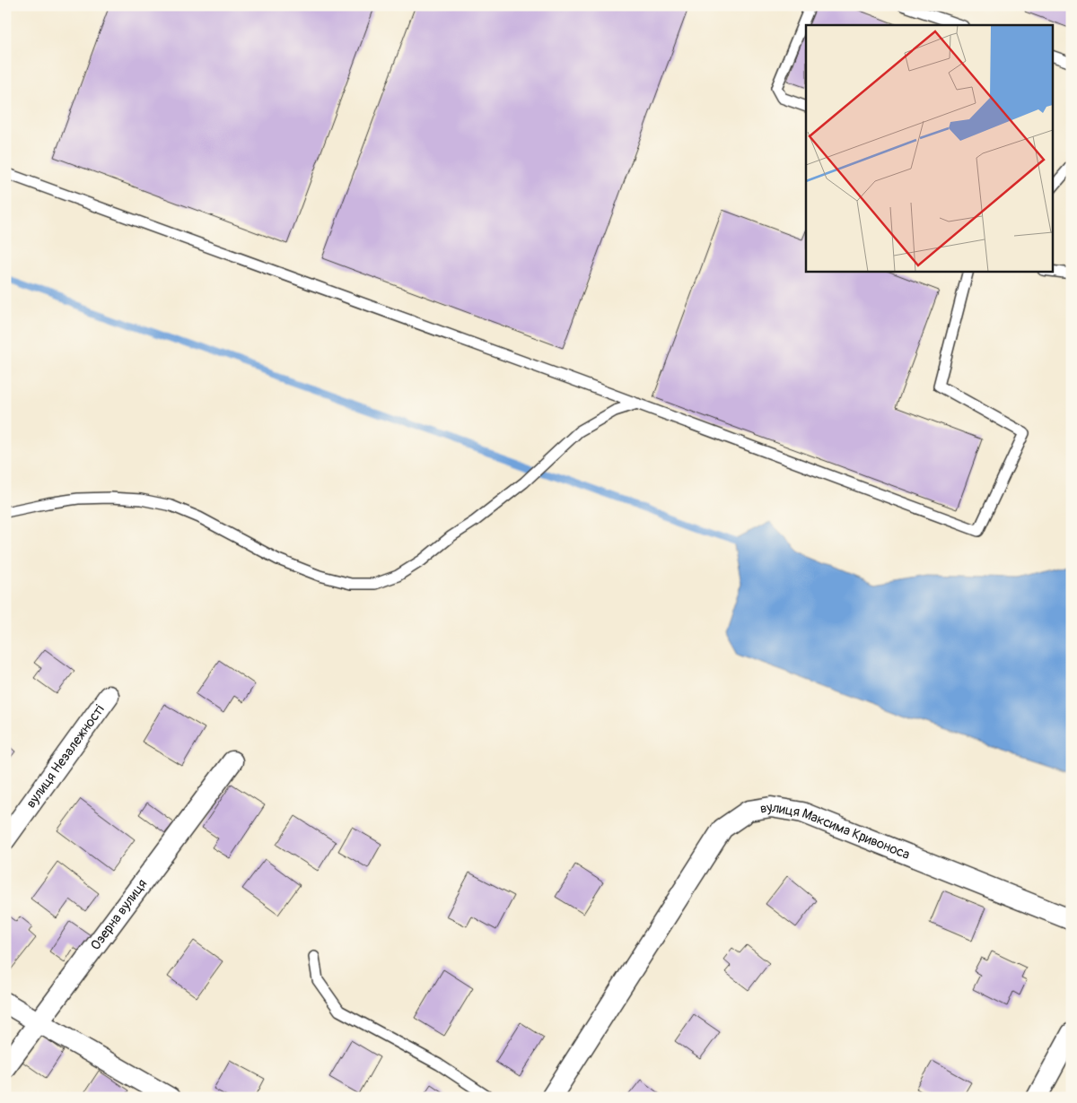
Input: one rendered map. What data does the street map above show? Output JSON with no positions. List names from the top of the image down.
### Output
{
  "streets": {
    "street": ["вулиця Незалежності", "вулиця Максима Кривоноса", "Озерна вулиця"]
  }
}
